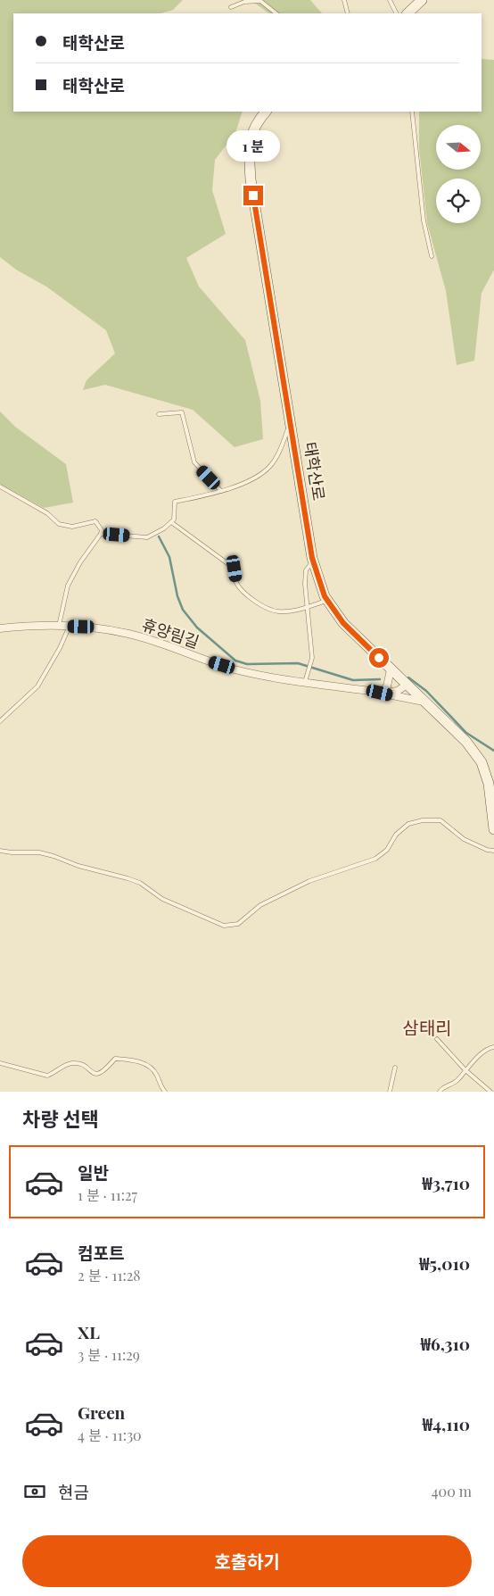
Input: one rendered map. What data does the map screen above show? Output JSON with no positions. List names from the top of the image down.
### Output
{
  "streets": {
    "street": ["태학산로", "휴양림길"]
  },
  "crossings": [
    ["태학산로", "휴양림길"]
  ],
  "districts": ["삼태리"],
  "north": "right",
  "page": {
    "banner": ["태학산로", "태학산로"],
    "bubble": "1 분",
    "heading": "차량 선택",
    "list": [
      {
        "name": "일반",
        "note": "1 분 · 11:27",
        "value": "₩3,710"
      },
      {
        "name": "컴포트",
        "note": "2 분 · 11:28",
        "value": "₩5,010"
      },
      {
        "name": "XL",
        "note": "3 분 · 11:29",
        "value": "₩6,310"
      },
      {
        "name": "Green",
        "note": "4 분 · 11:30",
        "value": "₩4,110"
      }
    ],
    "pay": ["현금", "400 m"],
    "buttons": "호출하기"
  }
}
